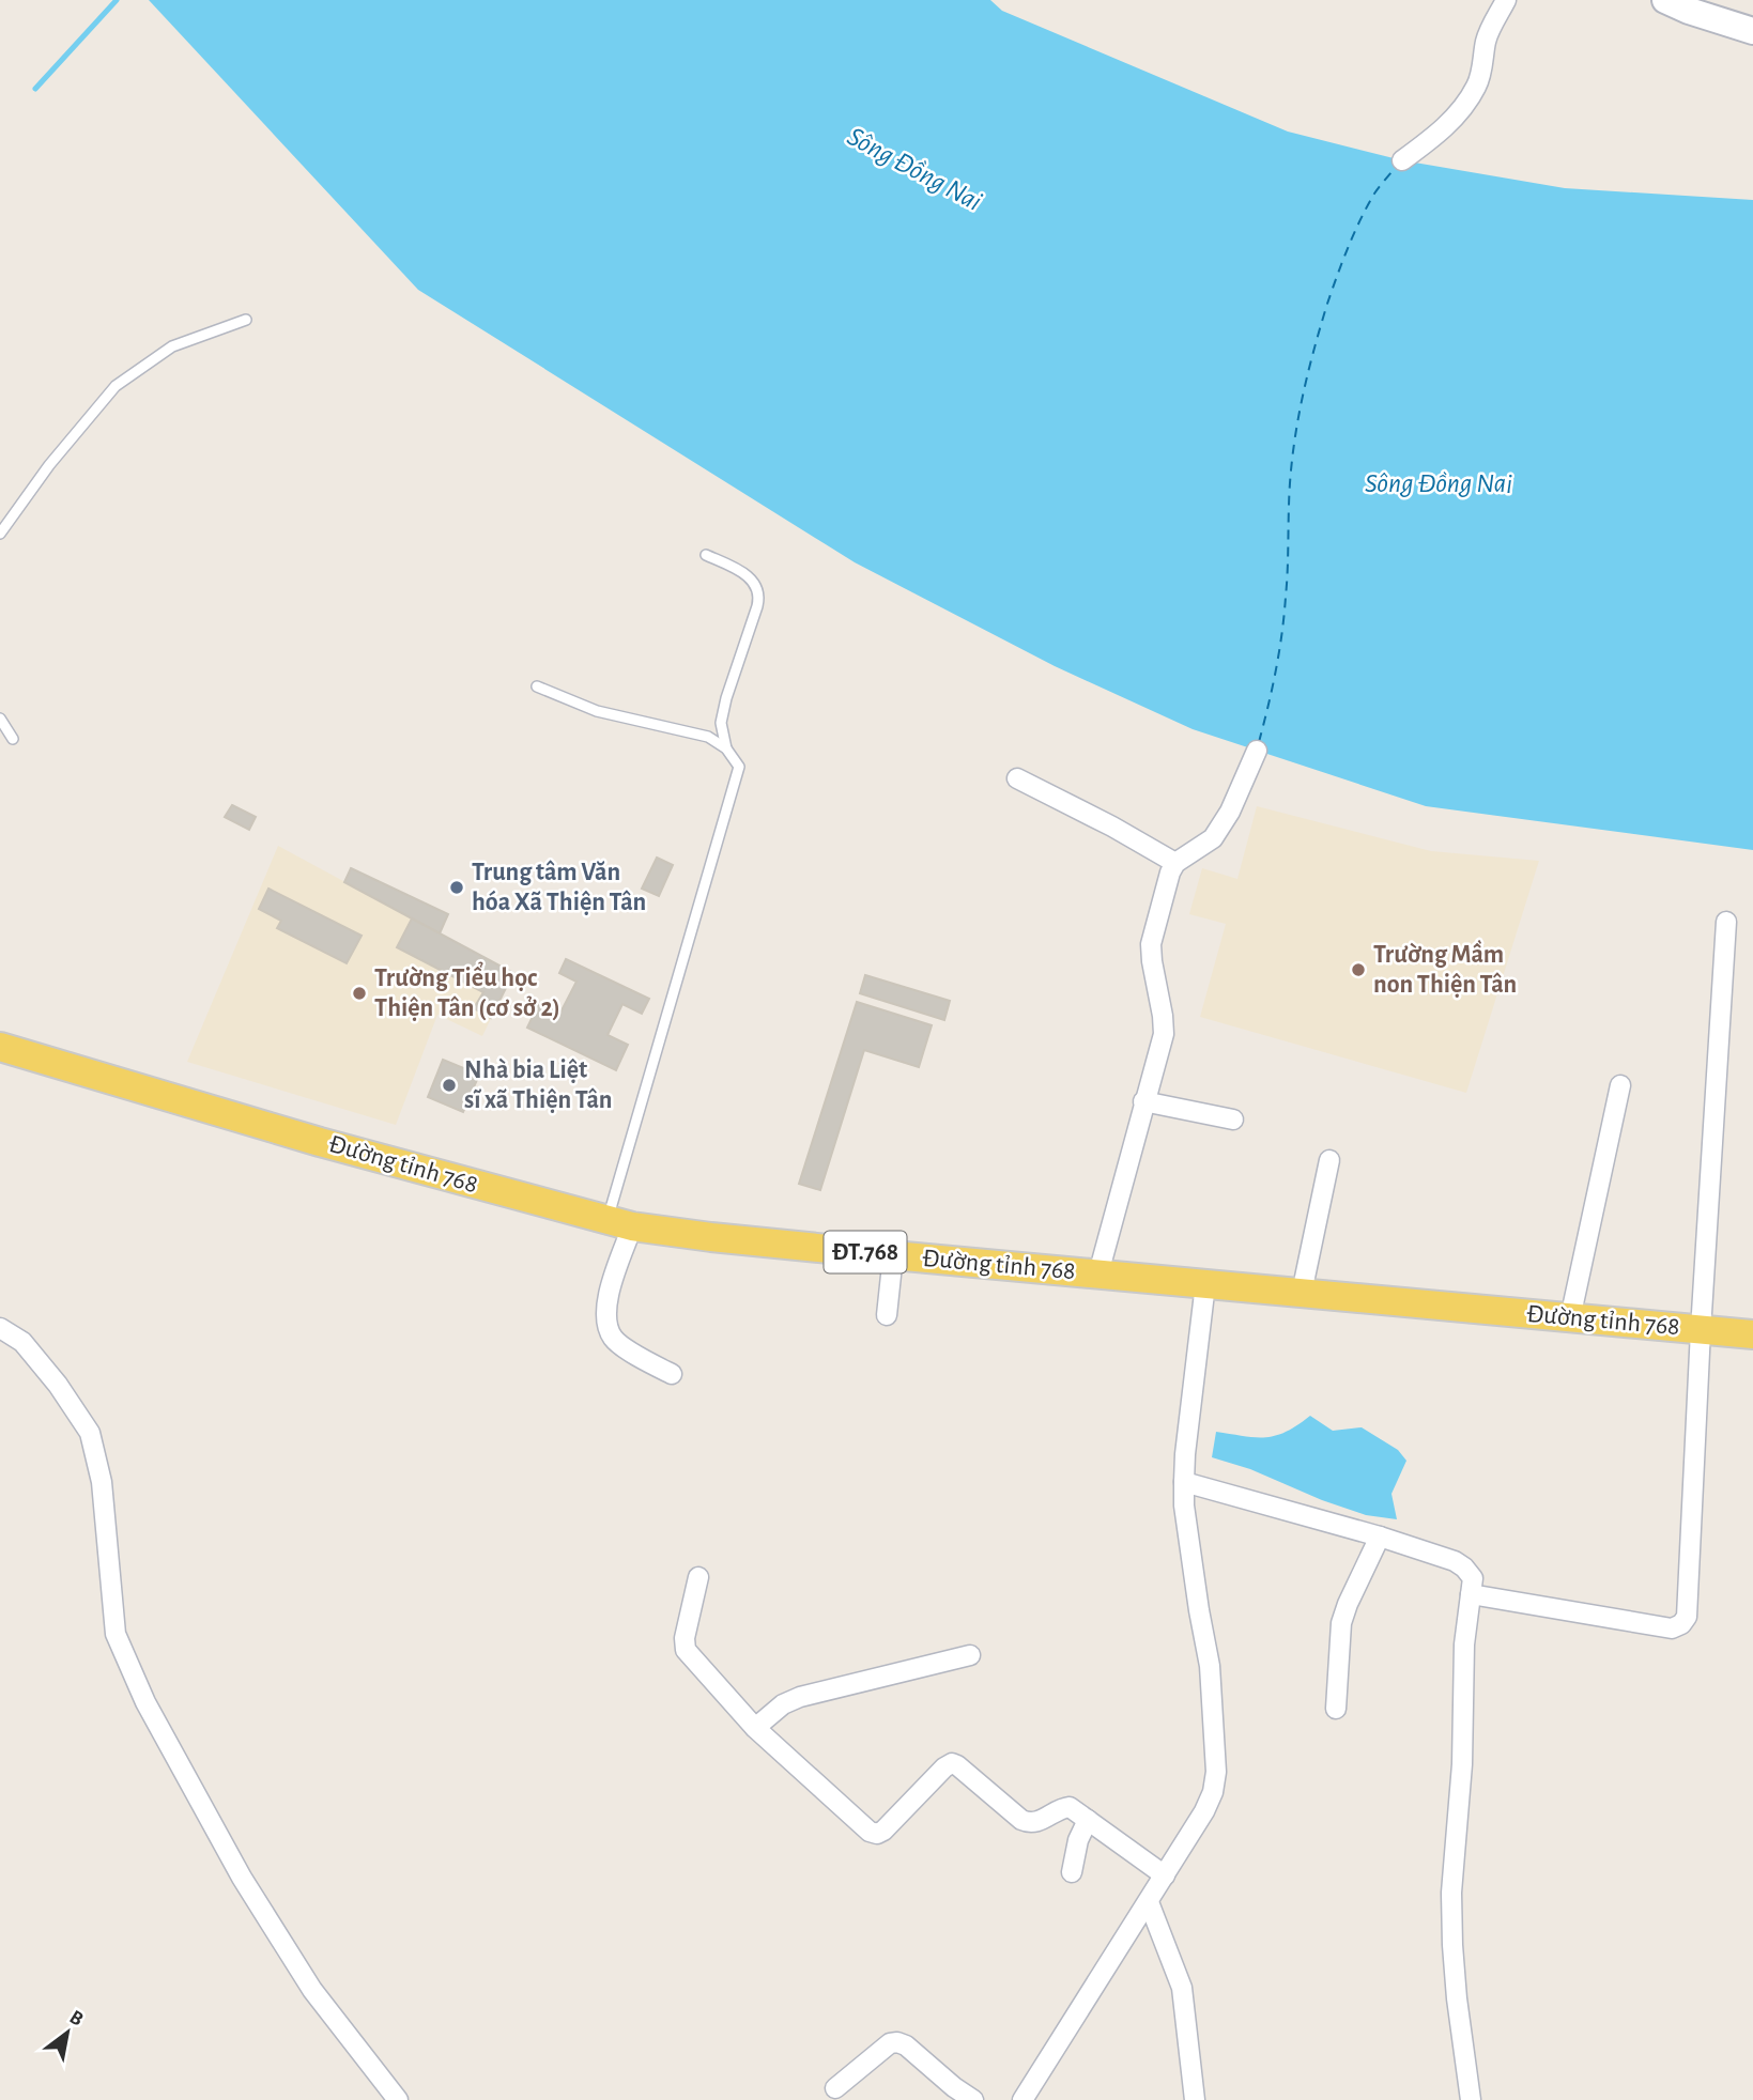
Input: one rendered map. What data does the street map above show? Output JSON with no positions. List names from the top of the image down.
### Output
{
  "streets": {
    "main road": ["Đường tỉnh 768", "ĐT.768"]
  },
  "water": ["Sông Đồng Nai"],
  "places": [
    "Trung tâm Văn hóa Xã Thiện Tân",
    "Trường Mầm non Thiện Tân",
    "Trường Tiểu học Thiện Tân (cơ sở 2)",
    "Nhà bia Liệt sĩ xã Thiện Tân"
  ],
  "north": "top right"
}
